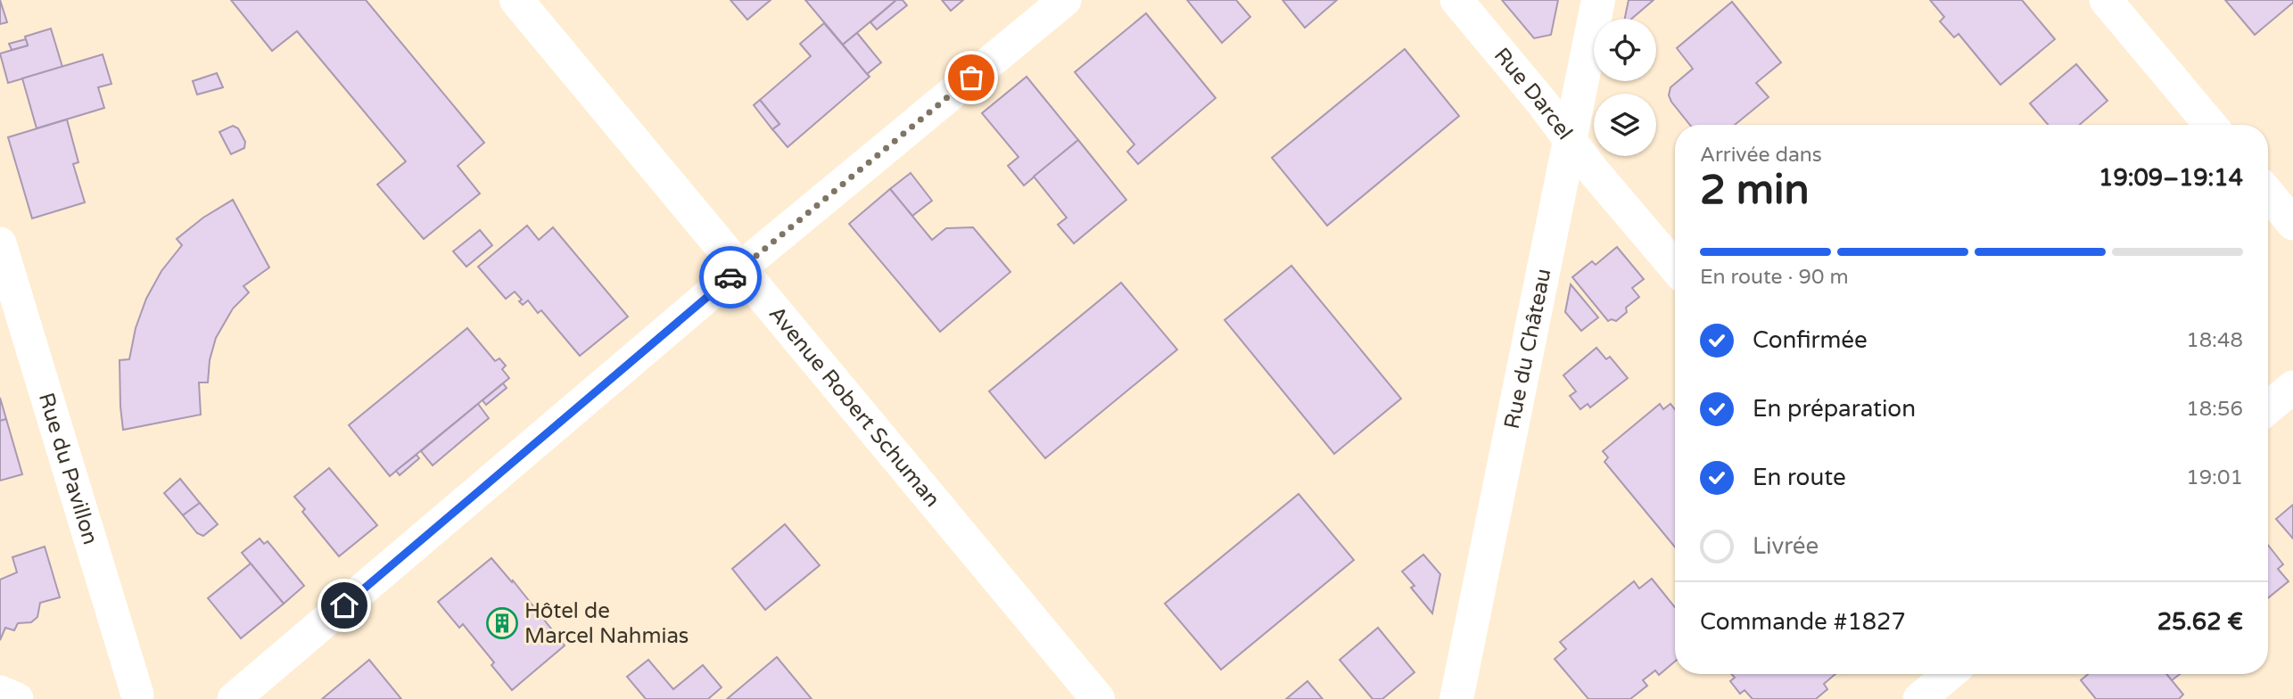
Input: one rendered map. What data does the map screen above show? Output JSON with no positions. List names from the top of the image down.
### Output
{
  "streets": {
    "street": [
      "Rue Darcel",
      "Rue du Château",
      "Avenue Robert Schuman",
      "Rue du Pavillon"
    ]
  },
  "crossings": [
    ["Rue Darcel", "Rue du Château"]
  ],
  "places": {
    "building": ["Hôtel de Marcel Nahmias"]
  },
  "page": {
    "heading": ["2 min", "Arrivée dans", "19:09–19:14"],
    "panel": ["Commande #1827", "25.62 €"],
    "bar": "En route · 90 m",
    "list": [
      ["Confirmée", "18:48"],
      ["En préparation", "18:56"],
      ["En route", "19:01"],
      "Livrée"
    ]
  }
}
